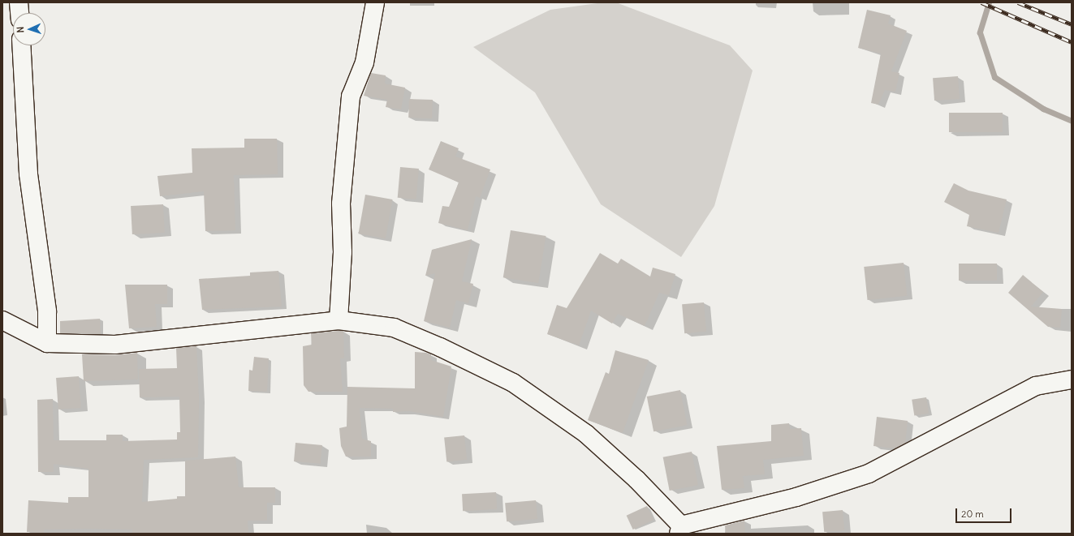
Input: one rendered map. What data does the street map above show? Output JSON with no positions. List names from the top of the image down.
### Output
{
  "scale_bar": "20 m",
  "north": "left"
}
